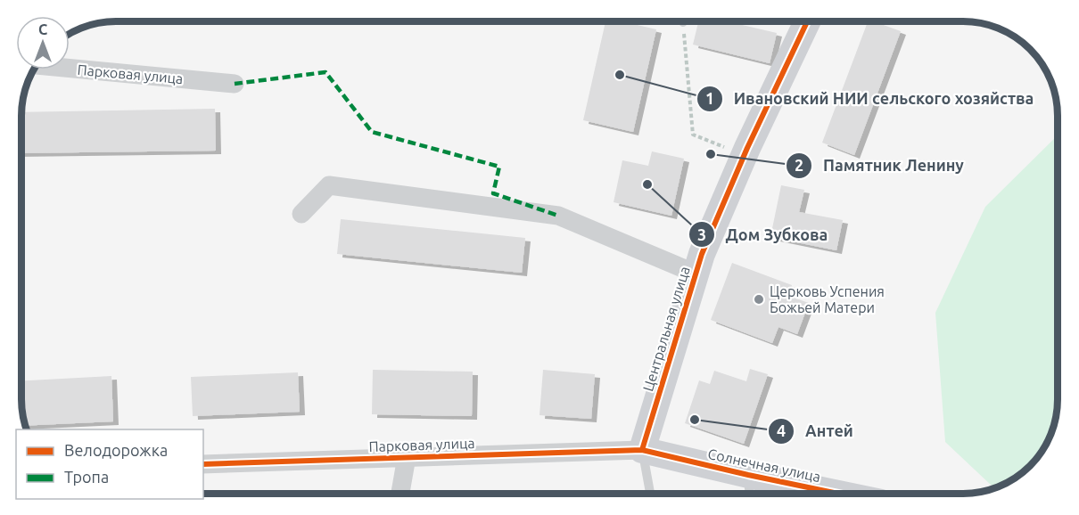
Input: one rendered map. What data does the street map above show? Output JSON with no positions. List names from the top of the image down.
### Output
{
  "streets": {
    "street": ["Парковая улица", "Центральная улица", "Солнечная улица"]
  },
  "crossings": [
    ["Парковая улица", "Центральная улица"],
    ["Парковая улица", "Солнечная улица"],
    ["Центральная улица", "Солнечная улица"]
  ],
  "places": [
    "Ивановский НИИ сельского хозяйства",
    "Памятник Ленину",
    "Дом Зубкова",
    "Церковь Успения Божьей Матери",
    "Антей"
  ],
  "legend": ["Велодорожка", "Тропа"],
  "north": "top"
}
